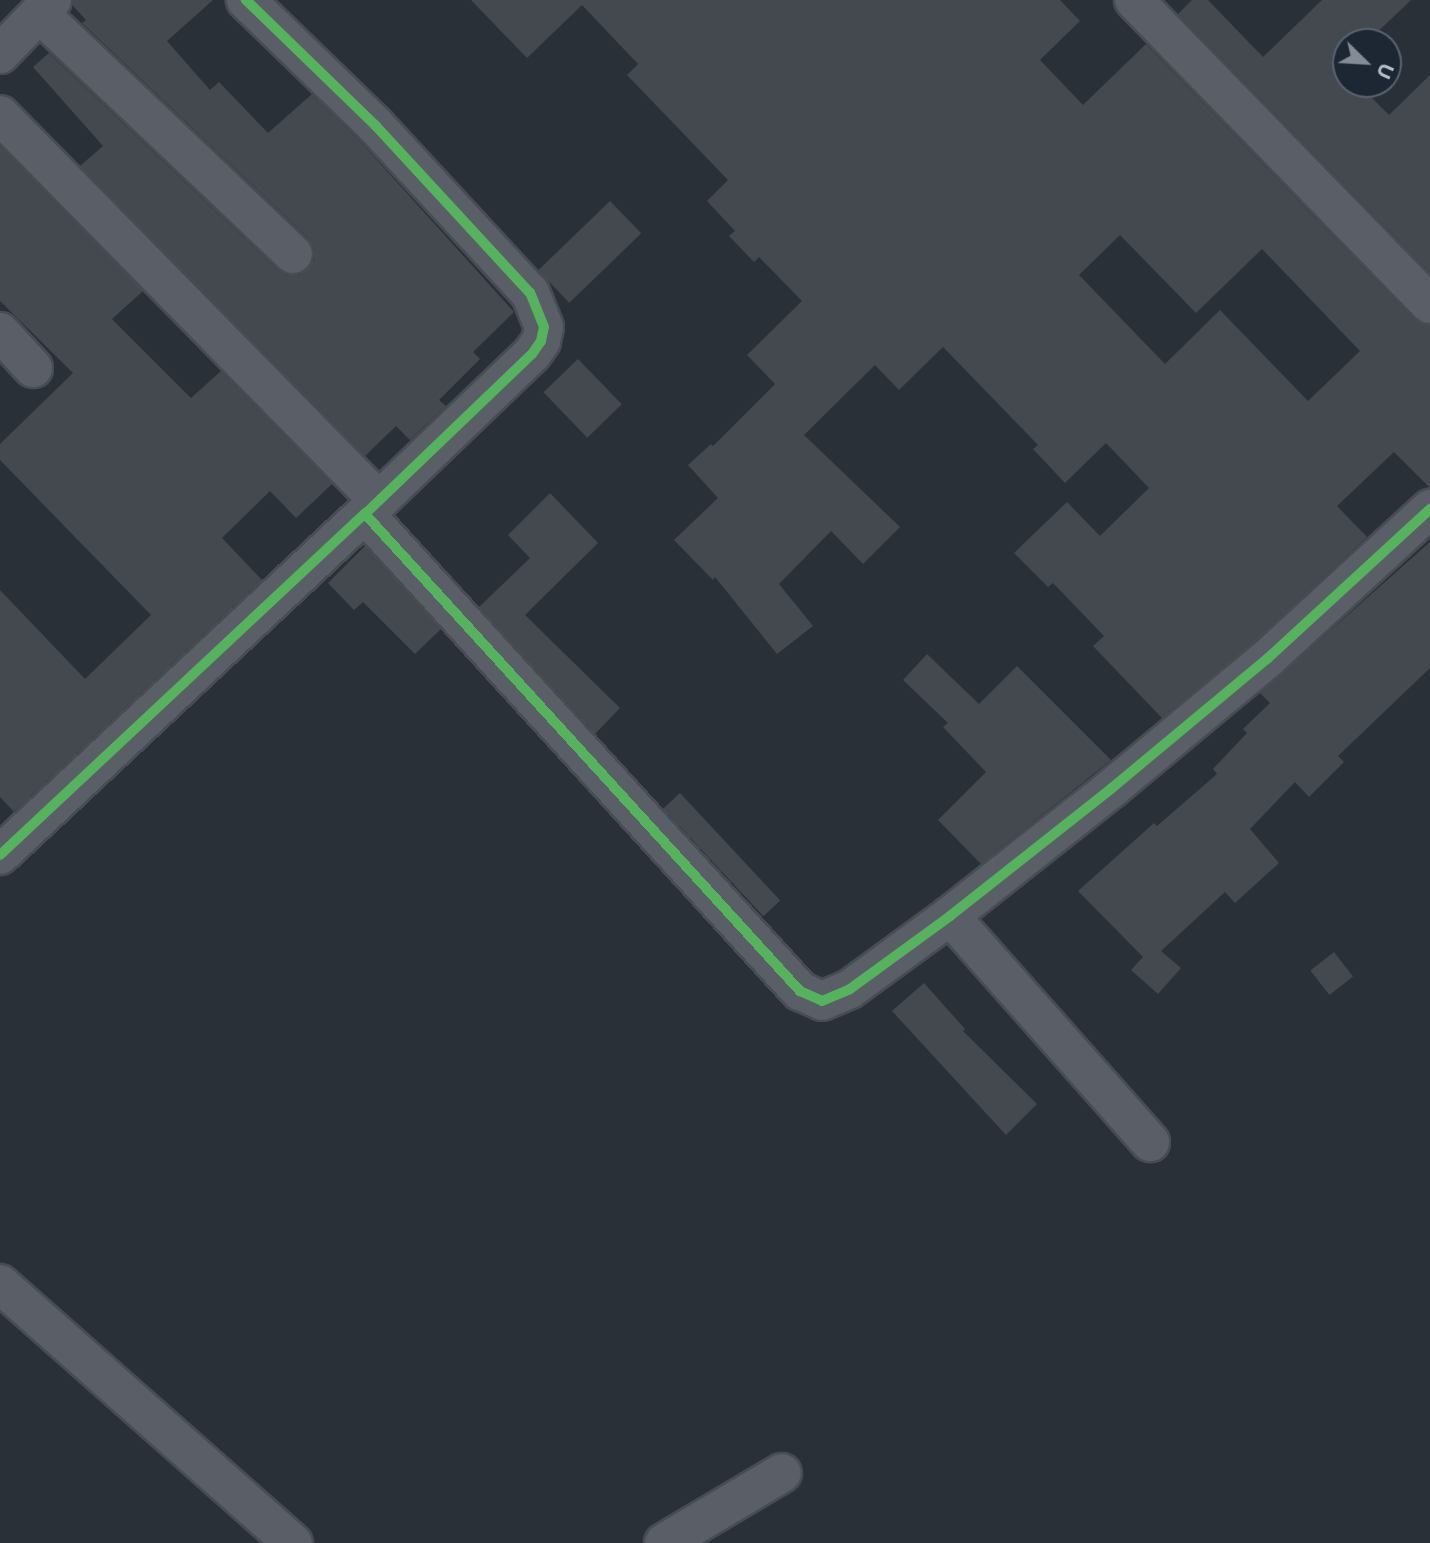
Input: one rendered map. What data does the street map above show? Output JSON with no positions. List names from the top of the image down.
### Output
{
  "north": "bottom right"
}
